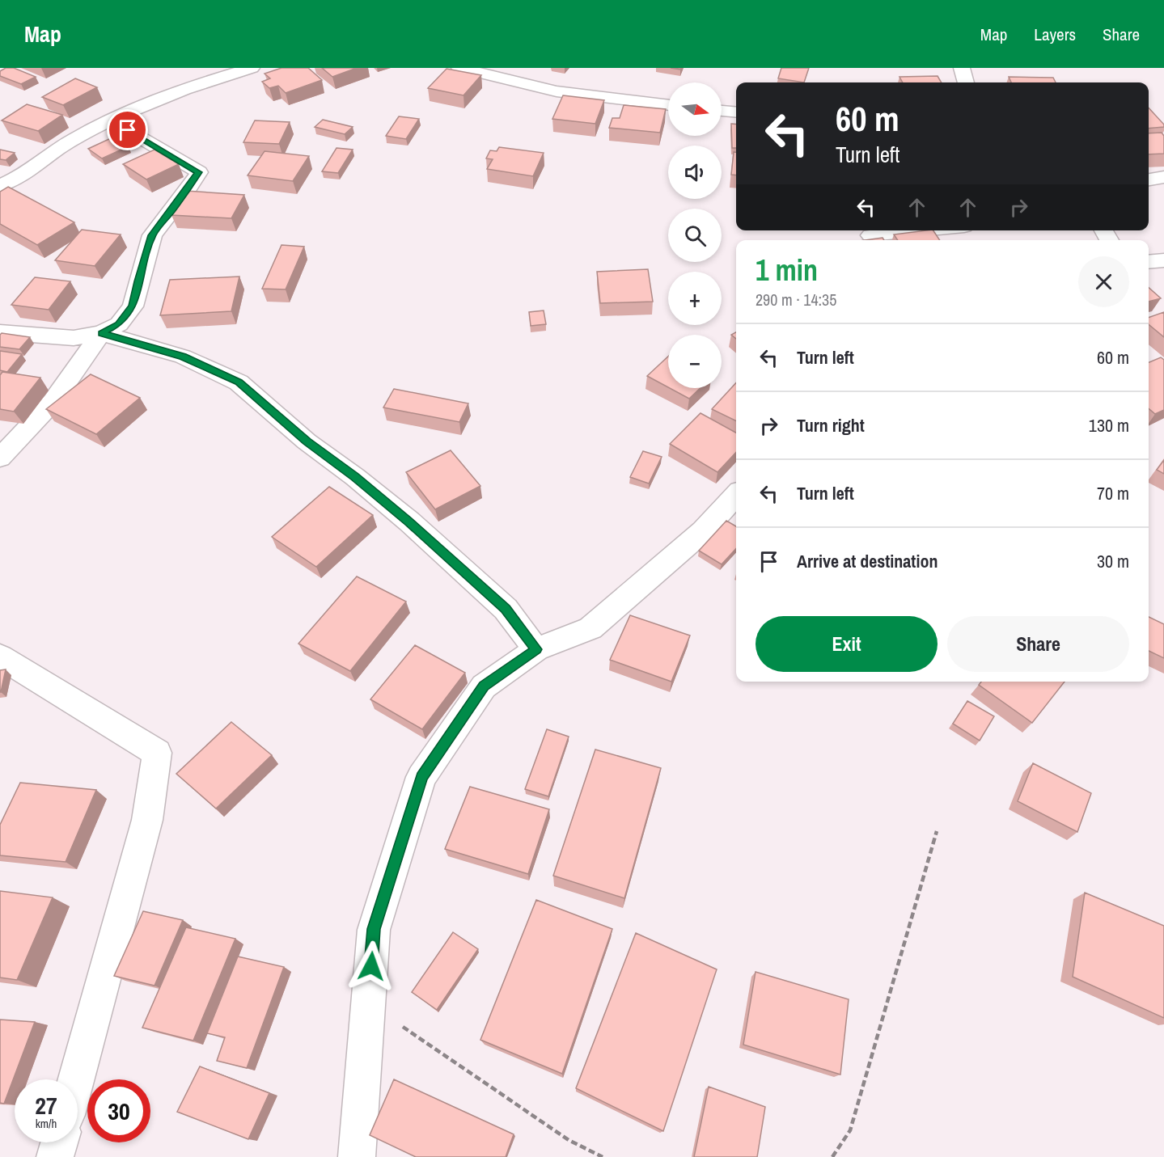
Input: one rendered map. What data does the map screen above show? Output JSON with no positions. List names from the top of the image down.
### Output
{
  "north": "right",
  "page": {
    "header": "Map",
    "nav": ["Map", "Layers", "Share"],
    "map_buttons": ["+", "−"],
    "turn": ["60 m", "Turn left"],
    "heading": ["1 min", "290 m · 14:35"],
    "list": [
      {
        "name": "Turn left",
        "value": "60 m"
      },
      {
        "name": "Turn right",
        "value": "130 m"
      },
      {
        "name": "Turn left",
        "value": "70 m"
      },
      {
        "name": "Arrive at destination",
        "value": "30 m"
      }
    ],
    "buttons": ["Exit", "Share"],
    "speed": "27 km/h",
    "limit": "30"
  }
}
